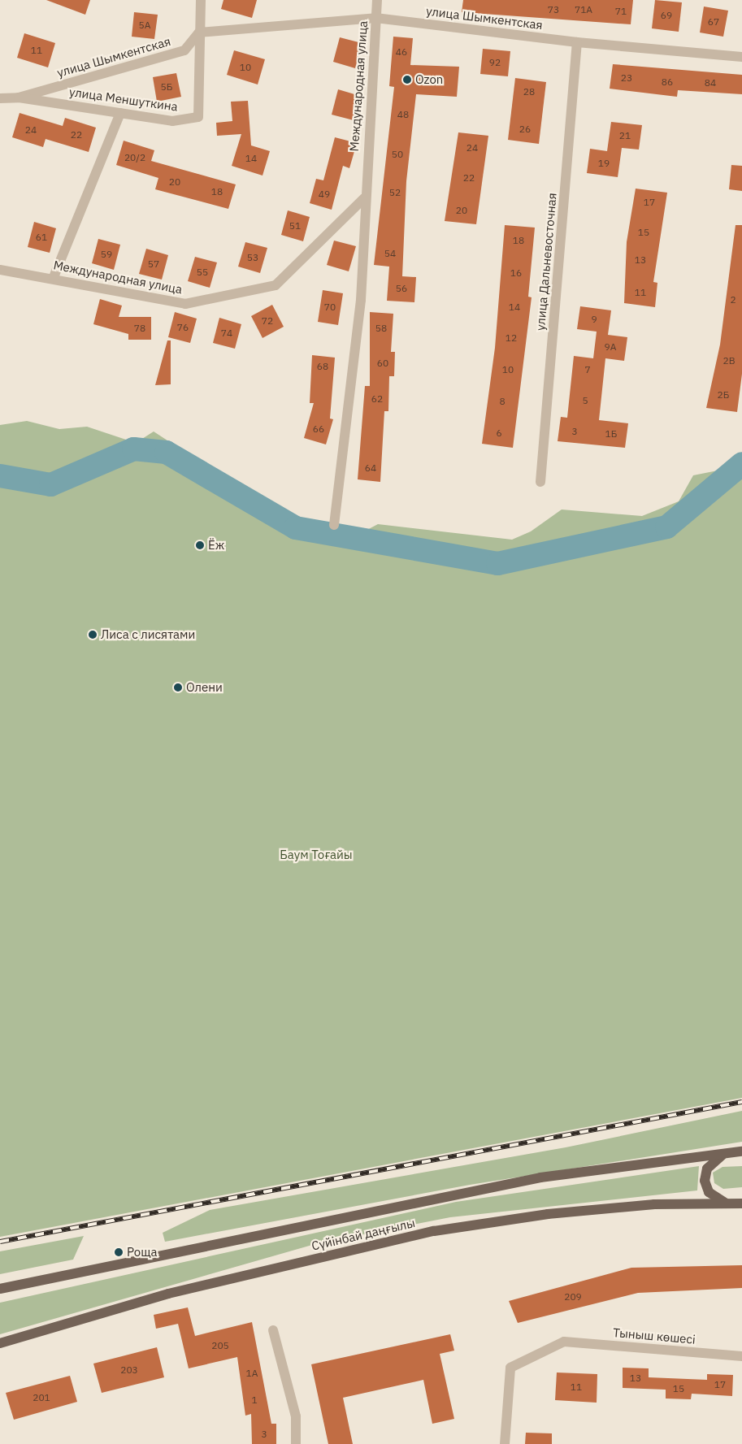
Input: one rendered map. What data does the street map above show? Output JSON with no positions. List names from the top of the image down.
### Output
{
  "streets": {
    "main road": ["Сүйінбай даңғылы"],
    "street": [
      "улица Шымкентская",
      "Международная улица",
      "улица Меншуткина",
      "улица Дальневосточная",
      "Тыныш көшесі"
    ]
  },
  "crossings": [
    ["улица Шымкентская", "Международная улица"],
    ["улица Шымкентская", "улица Меншуткина"],
    ["улица Шымкентская", "улица Дальневосточная"]
  ],
  "parks": ["Баум Тоғайы"],
  "places": [
    "Ozon",
    "Ёж",
    "Лиса с лисятами",
    "Олени",
    "Роща"
  ],
  "house_numbers": [
    "73",
    "71А",
    "71",
    "69",
    "67",
    "5А",
    "11",
    "46",
    "92",
    "10",
    "23",
    "86",
    "84",
    "5Б",
    "28",
    "48",
    "26",
    "24",
    "22",
    "21",
    "24",
    "50",
    "20/2",
    "14",
    "19",
    "22",
    "20",
    "18",
    "52",
    "49",
    "17",
    "20",
    "51",
    "15",
    "61",
    "18",
    "54",
    "59",
    "53",
    "13",
    "57",
    "55",
    "16",
    "56",
    "11",
    "2",
    "70",
    "14",
    "9",
    "72",
    "76",
    "78",
    "58",
    "74",
    "12",
    "9А",
    "2В",
    "60",
    "68",
    "10",
    "7",
    "2Б",
    "62",
    "5",
    "8",
    "66",
    "3",
    "6",
    "1Б",
    "64",
    "209",
    "205",
    "203",
    "1А",
    "13",
    "17",
    "11",
    "15",
    "201",
    "1",
    "3"
  ]
}
